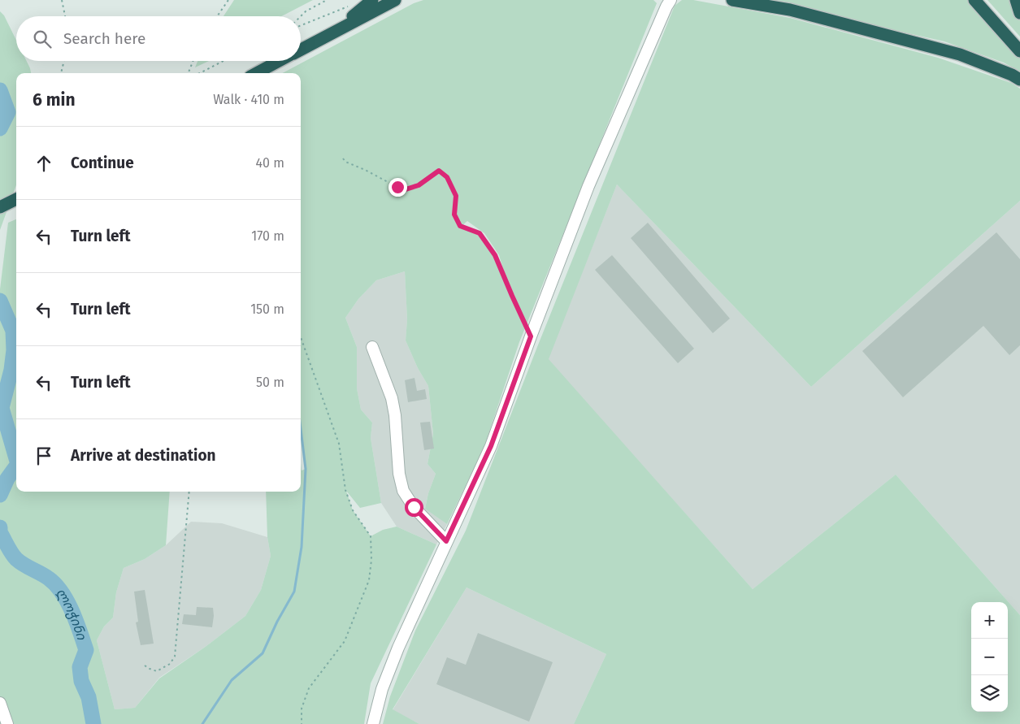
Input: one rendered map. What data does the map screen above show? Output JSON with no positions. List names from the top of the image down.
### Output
{
  "water": ["ლოჭინი"],
  "page": {
    "search": "Search here",
    "heading": ["6 min", "Walk · 410 m"],
    "list": [
      ["Continue", "40 m"],
      ["Turn left", "170 m"],
      ["Turn left", "150 m"],
      ["Turn left", "50 m"],
      "Arrive at destination"
    ],
    "map_buttons": ["+", "−"]
  }
}
